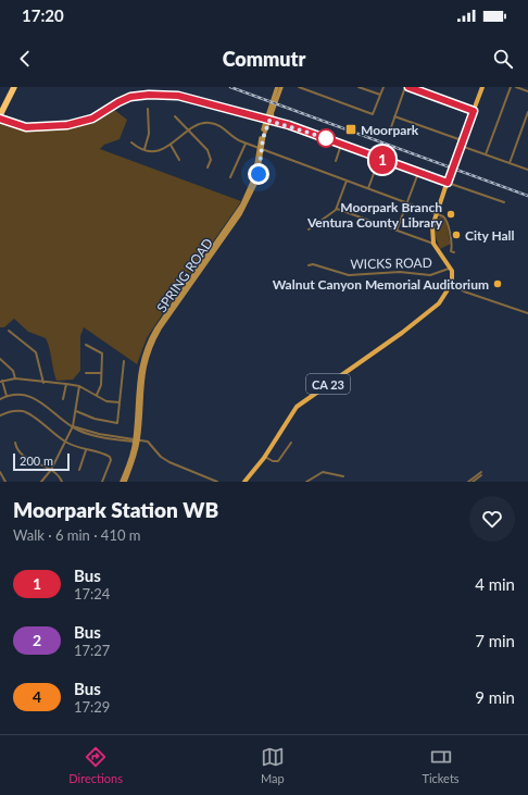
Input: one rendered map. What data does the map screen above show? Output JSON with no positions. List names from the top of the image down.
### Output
{
  "streets": {
    "main road": ["SPRING ROAD", "CA 23"],
    "street": ["WICKS ROAD"]
  },
  "places": {
    "transit": ["Moorpark"],
    "other": ["Moorpark Branch Ventura County Library", "City Hall", "Walnut Canyon Memorial Auditorium"]
  },
  "lines": ["bus line 1"],
  "scale_bar": "200 m",
  "page": {
    "status": "17:20",
    "header": "Commutr",
    "on_map": "1",
    "scale": "200 m",
    "heading": ["Moorpark Station WB", "Walk · 6 min · 410 m"],
    "list": [
      {
        "mark": "1",
        "name": "Bus",
        "note": "17:24",
        "value": "4 min"
      },
      {
        "mark": "2",
        "name": "Bus",
        "note": "17:27",
        "value": "7 min"
      },
      {
        "mark": "4",
        "name": "Bus",
        "note": "17:29",
        "value": "9 min"
      }
    ],
    "tabs": ["Directions", "Map", "Tickets"]
  }
}
